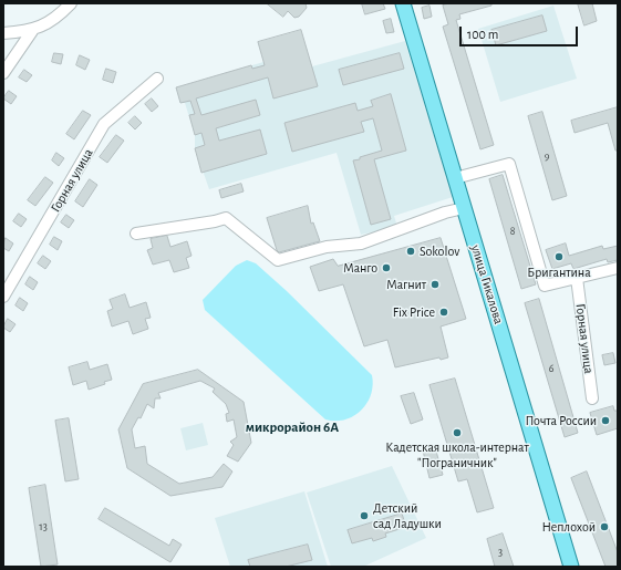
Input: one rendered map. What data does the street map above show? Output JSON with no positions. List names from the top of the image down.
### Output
{
  "streets": {
    "main road": ["улица Гикалова"],
    "street": ["Горная улица"]
  },
  "districts": ["микрорайон 6А"],
  "places": [
    "Sokolov",
    "Бригантина",
    "Манго",
    "Магнит",
    "Fix Price",
    "Почта России",
    "Кадетская школа-интернат \"Пограничник\"",
    "Детский сад Ладушки",
    "Неплохой"
  ],
  "house_numbers": [
    "9",
    "8",
    "6",
    "13",
    "3"
  ],
  "scale_bar": "100 m"
}
